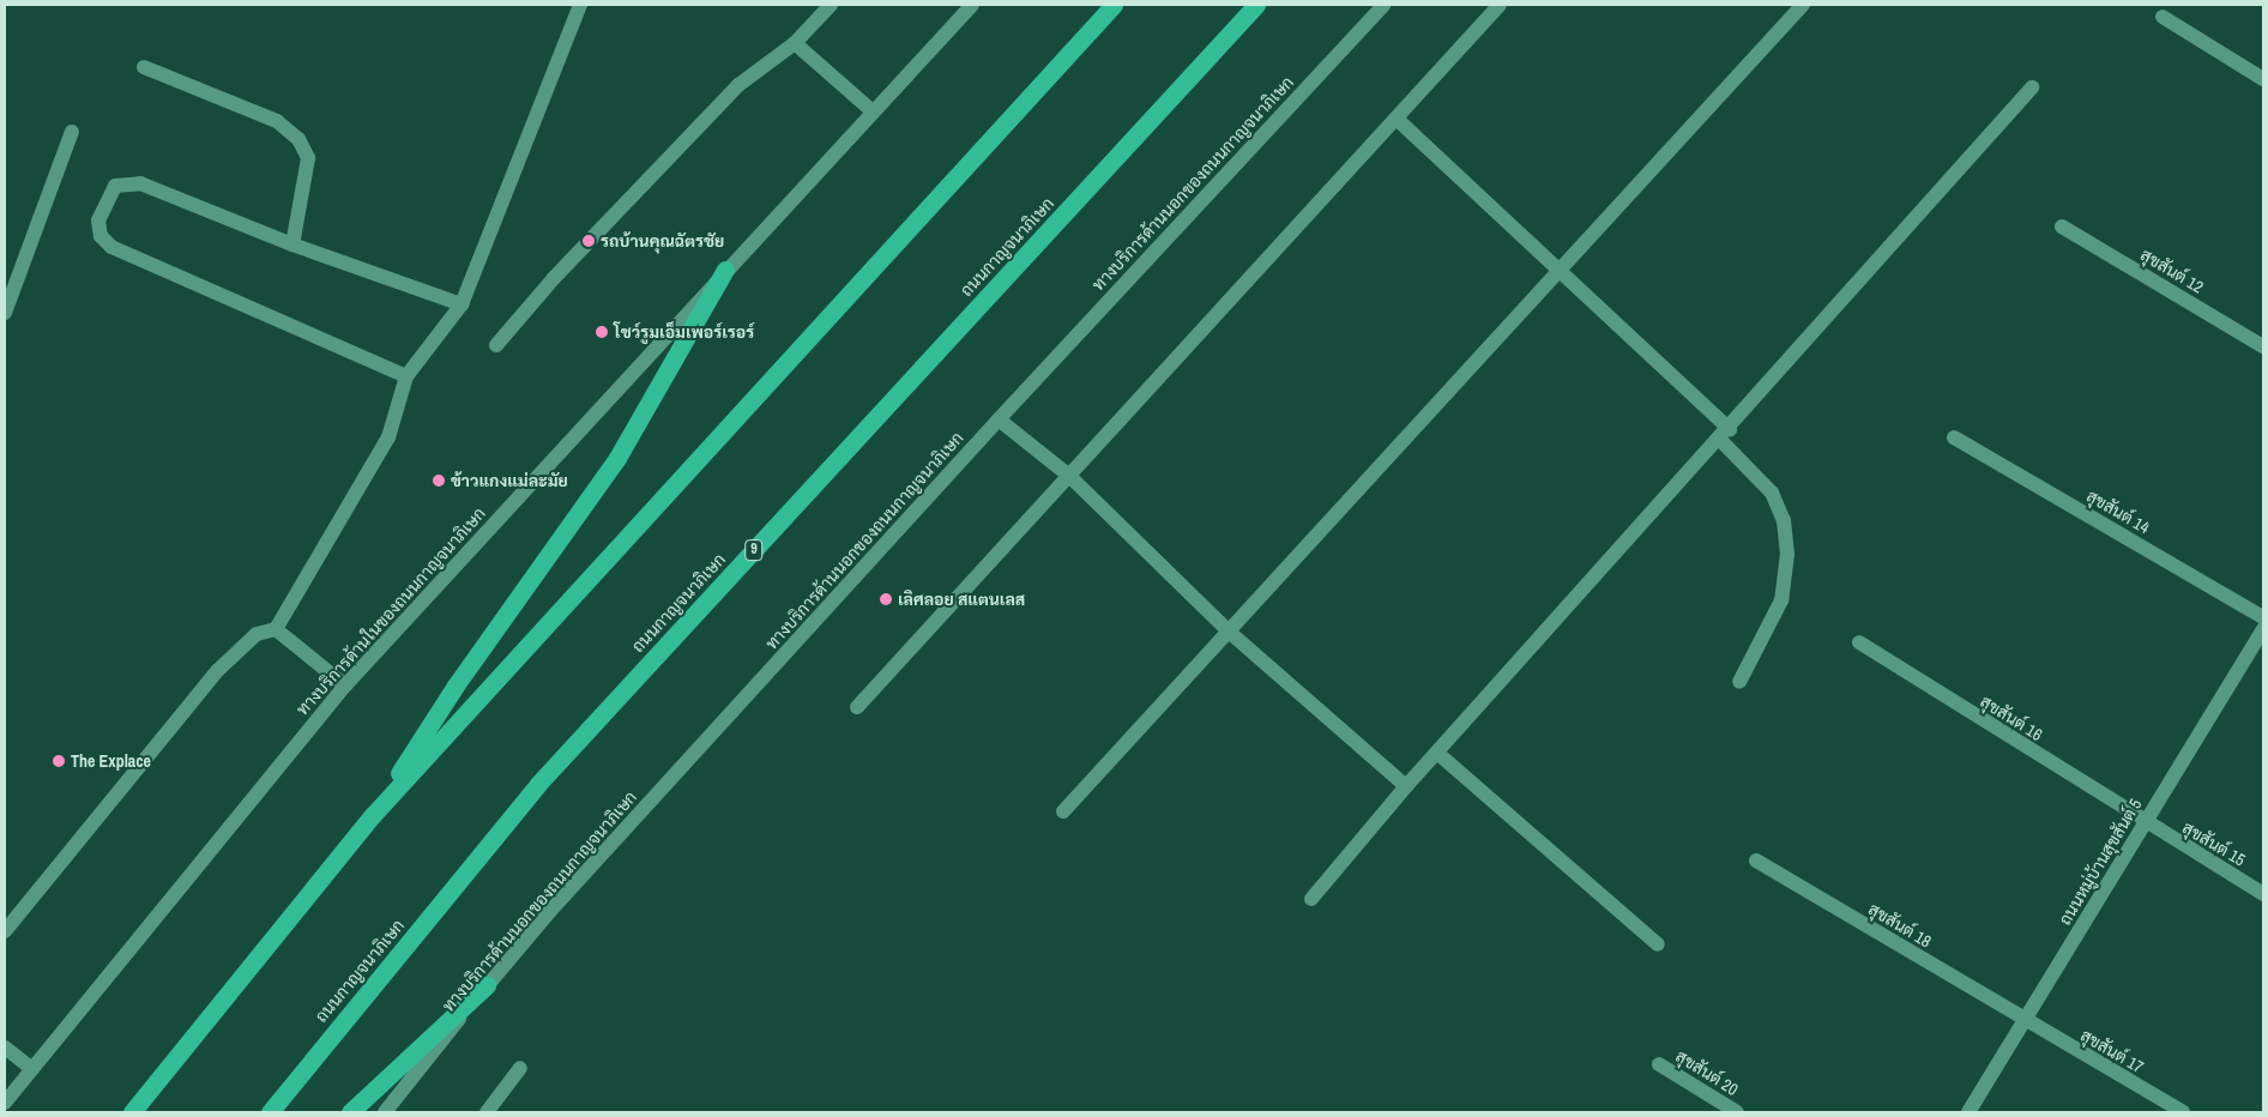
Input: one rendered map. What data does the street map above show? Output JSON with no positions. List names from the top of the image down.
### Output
{
  "streets": {
    "highway": ["ถนนกาญจนาภิเษก", "9"],
    "street": [
      "ทางบริการด้านนอกของถนนกาญจนาภิเษก",
      "สุขสันต์ 12",
      "สุขสันต์ 14",
      "ทางบริการด้านในของถนนกาญจนาภิเษก",
      "สุขสันต์ 16",
      "สุขสันต์ 15",
      "ถนนหมู่บ้านสุขสันต์ 5",
      "สุขสันต์ 18",
      "สุขสันต์ 17",
      "สุขสันต์ 20"
    ]
  },
  "crossings": [
    ["สุขสันต์ 16", "สุขสันต์ 15"],
    ["สุขสันต์ 16", "ถนนหมู่บ้านสุขสันต์ 5"],
    ["สุขสันต์ 15", "ถนนหมู่บ้านสุขสันต์ 5"],
    ["ถนนหมู่บ้านสุขสันต์ 5", "สุขสันต์ 18"],
    ["ถนนหมู่บ้านสุขสันต์ 5", "สุขสันต์ 17"],
    ["สุขสันต์ 18", "สุขสันต์ 17"]
  ],
  "places": [
    "รถบ้านคุณฉัตรชัย",
    "โชว์รูมเอ็มเพอร์เรอร์",
    "ข้าวแกงแม่ละมัย",
    "เลิศลอย สแตนเลส",
    "The Explace"
  ]
}
